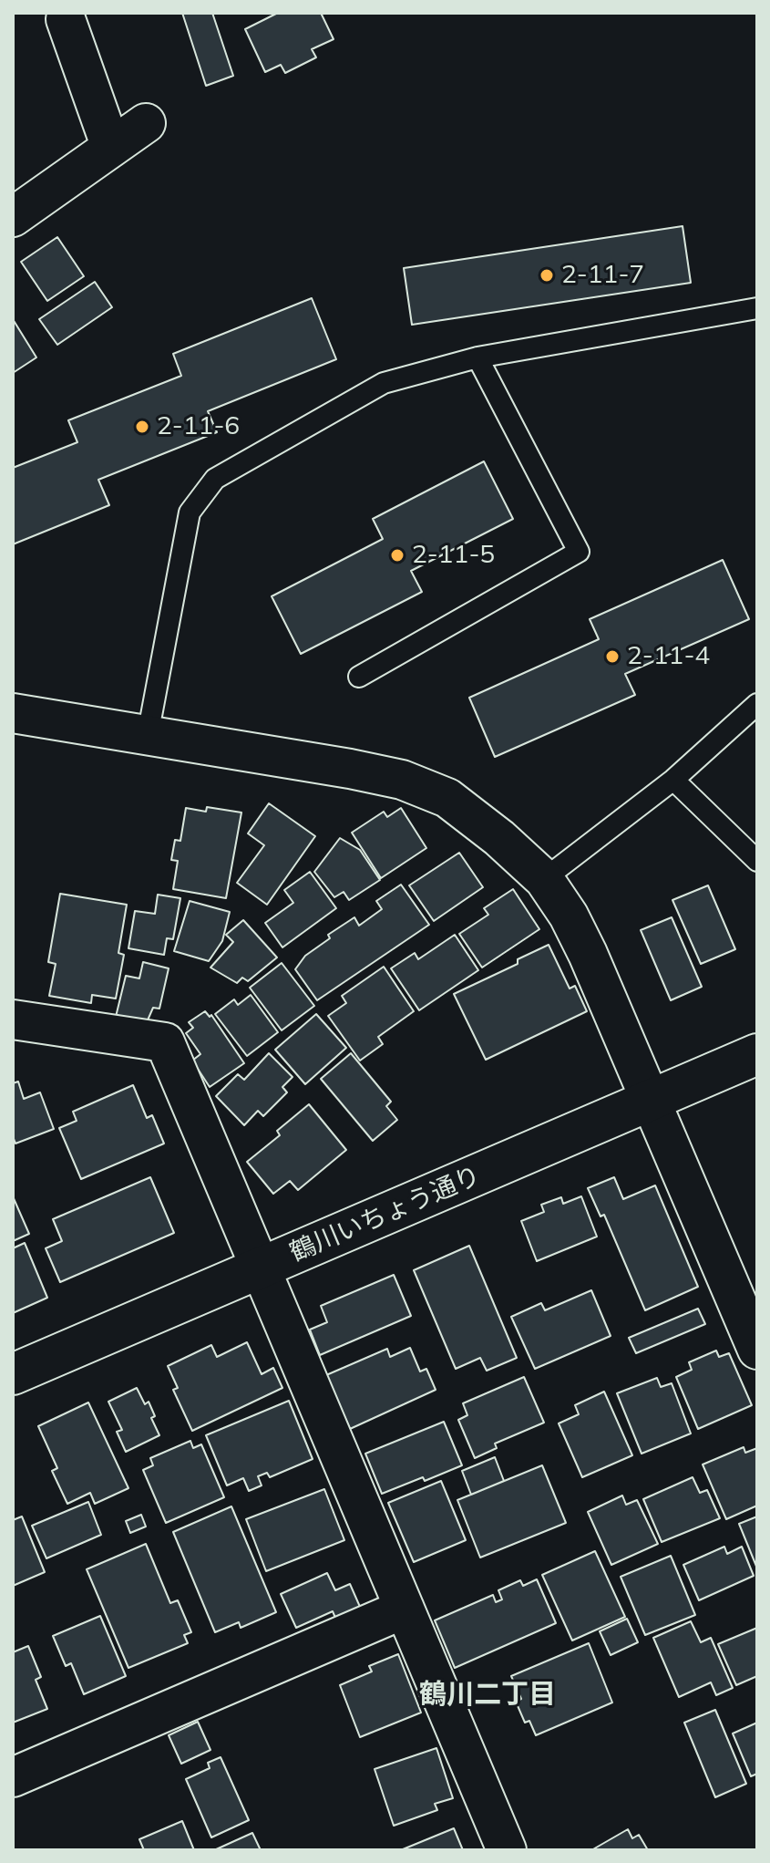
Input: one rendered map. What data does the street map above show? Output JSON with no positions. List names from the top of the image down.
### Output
{
  "streets": {
    "street": ["鶴川いちょう通り"]
  },
  "districts": ["鶴川二丁目"],
  "places": [
    "2-11-7",
    "2-11-6",
    "2-11-5",
    "2-11-4"
  ]
}
